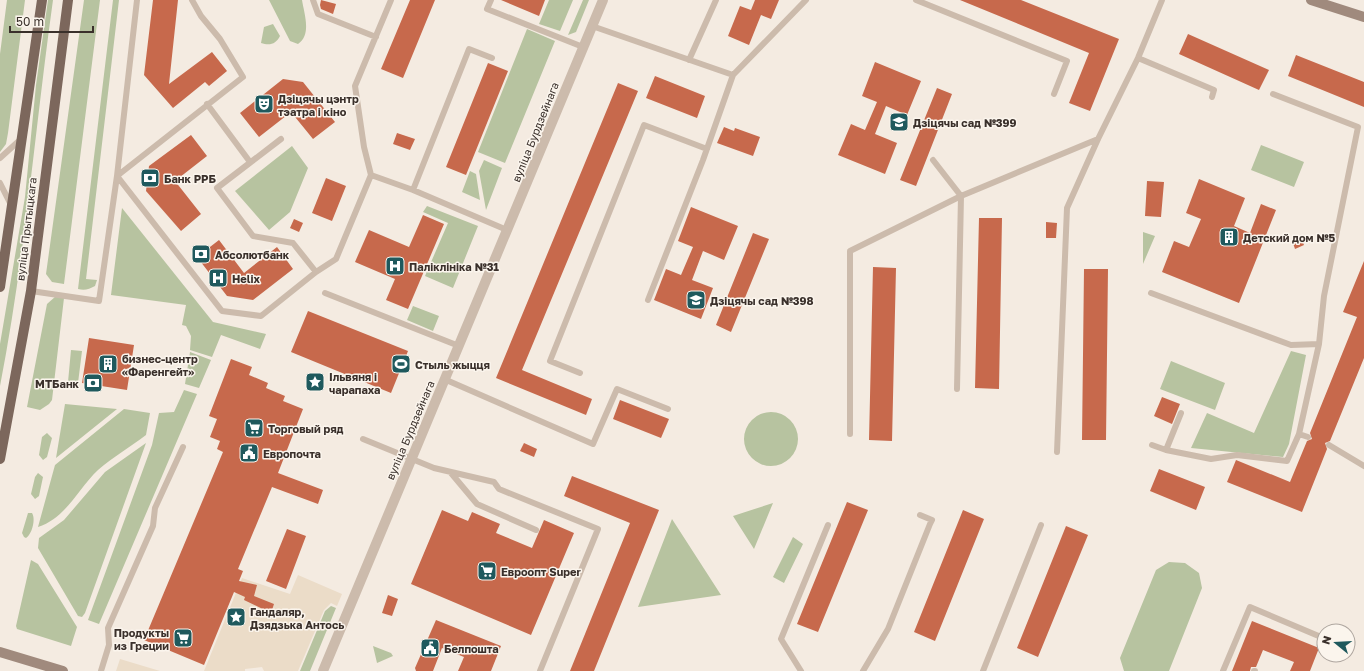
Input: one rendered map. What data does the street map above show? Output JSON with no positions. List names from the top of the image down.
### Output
{
  "streets": {
    "main road": ["вуліца Прытыцкага"],
    "street": ["вуліца Бурдзейнага"]
  },
  "places": {
    "theatre": ["Дзіцячы цэнтр тэатра і кіно"],
    "school or university": ["Дзіцячы сад №399", "Дзіцячы сад №398"],
    "bank": ["Банк РРБ", "Абсолютбанк", "МТБанк"],
    "building": ["Детский дом №5", "бизнес-центр «Фаренгейт»"],
    "hospital": ["Паліклініка №31", "Helix"],
    "sports": ["Стыль жыцця"],
    "place": ["Ільвяня і чарапаха", "Гандаляр, Дзядзька Антось"],
    "supermarket": ["Торговый ряд", "Евроопт Super", "Продукты из Греции"],
    "public building": ["Европочта", "Белпошта"]
  },
  "scale_bar": "50 m",
  "north": "left"
}
